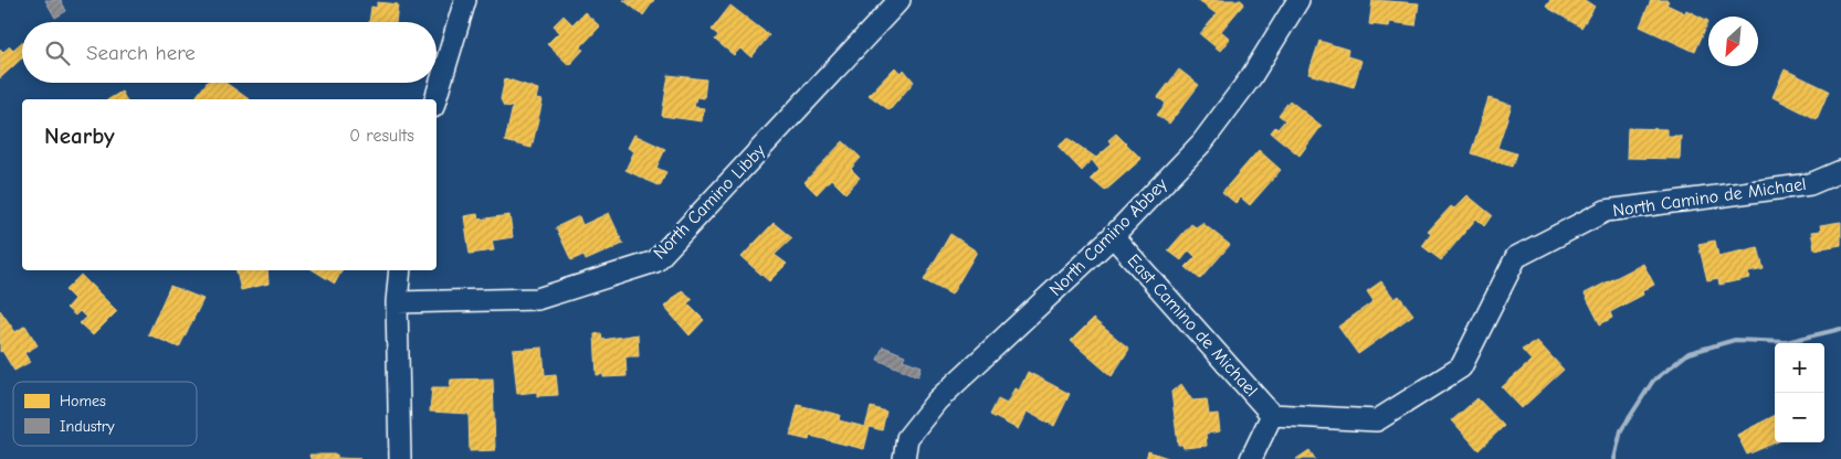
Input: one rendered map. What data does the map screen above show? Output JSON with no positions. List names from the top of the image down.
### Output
{
  "streets": {
    "street": [
      "North Camino de Michael",
      "North Camino Libby",
      "North Camino Abbey",
      "East Camino de Michael"
    ]
  },
  "crossings": [
    ["North Camino de Michael", "East Camino de Michael"],
    ["North Camino Abbey", "East Camino de Michael"]
  ],
  "legend": ["Homes", "Industry"],
  "north": "bottom left",
  "page": {
    "search": "Search here",
    "heading": ["Nearby", "0 results"],
    "map_buttons": ["+", "−"]
  }
}
